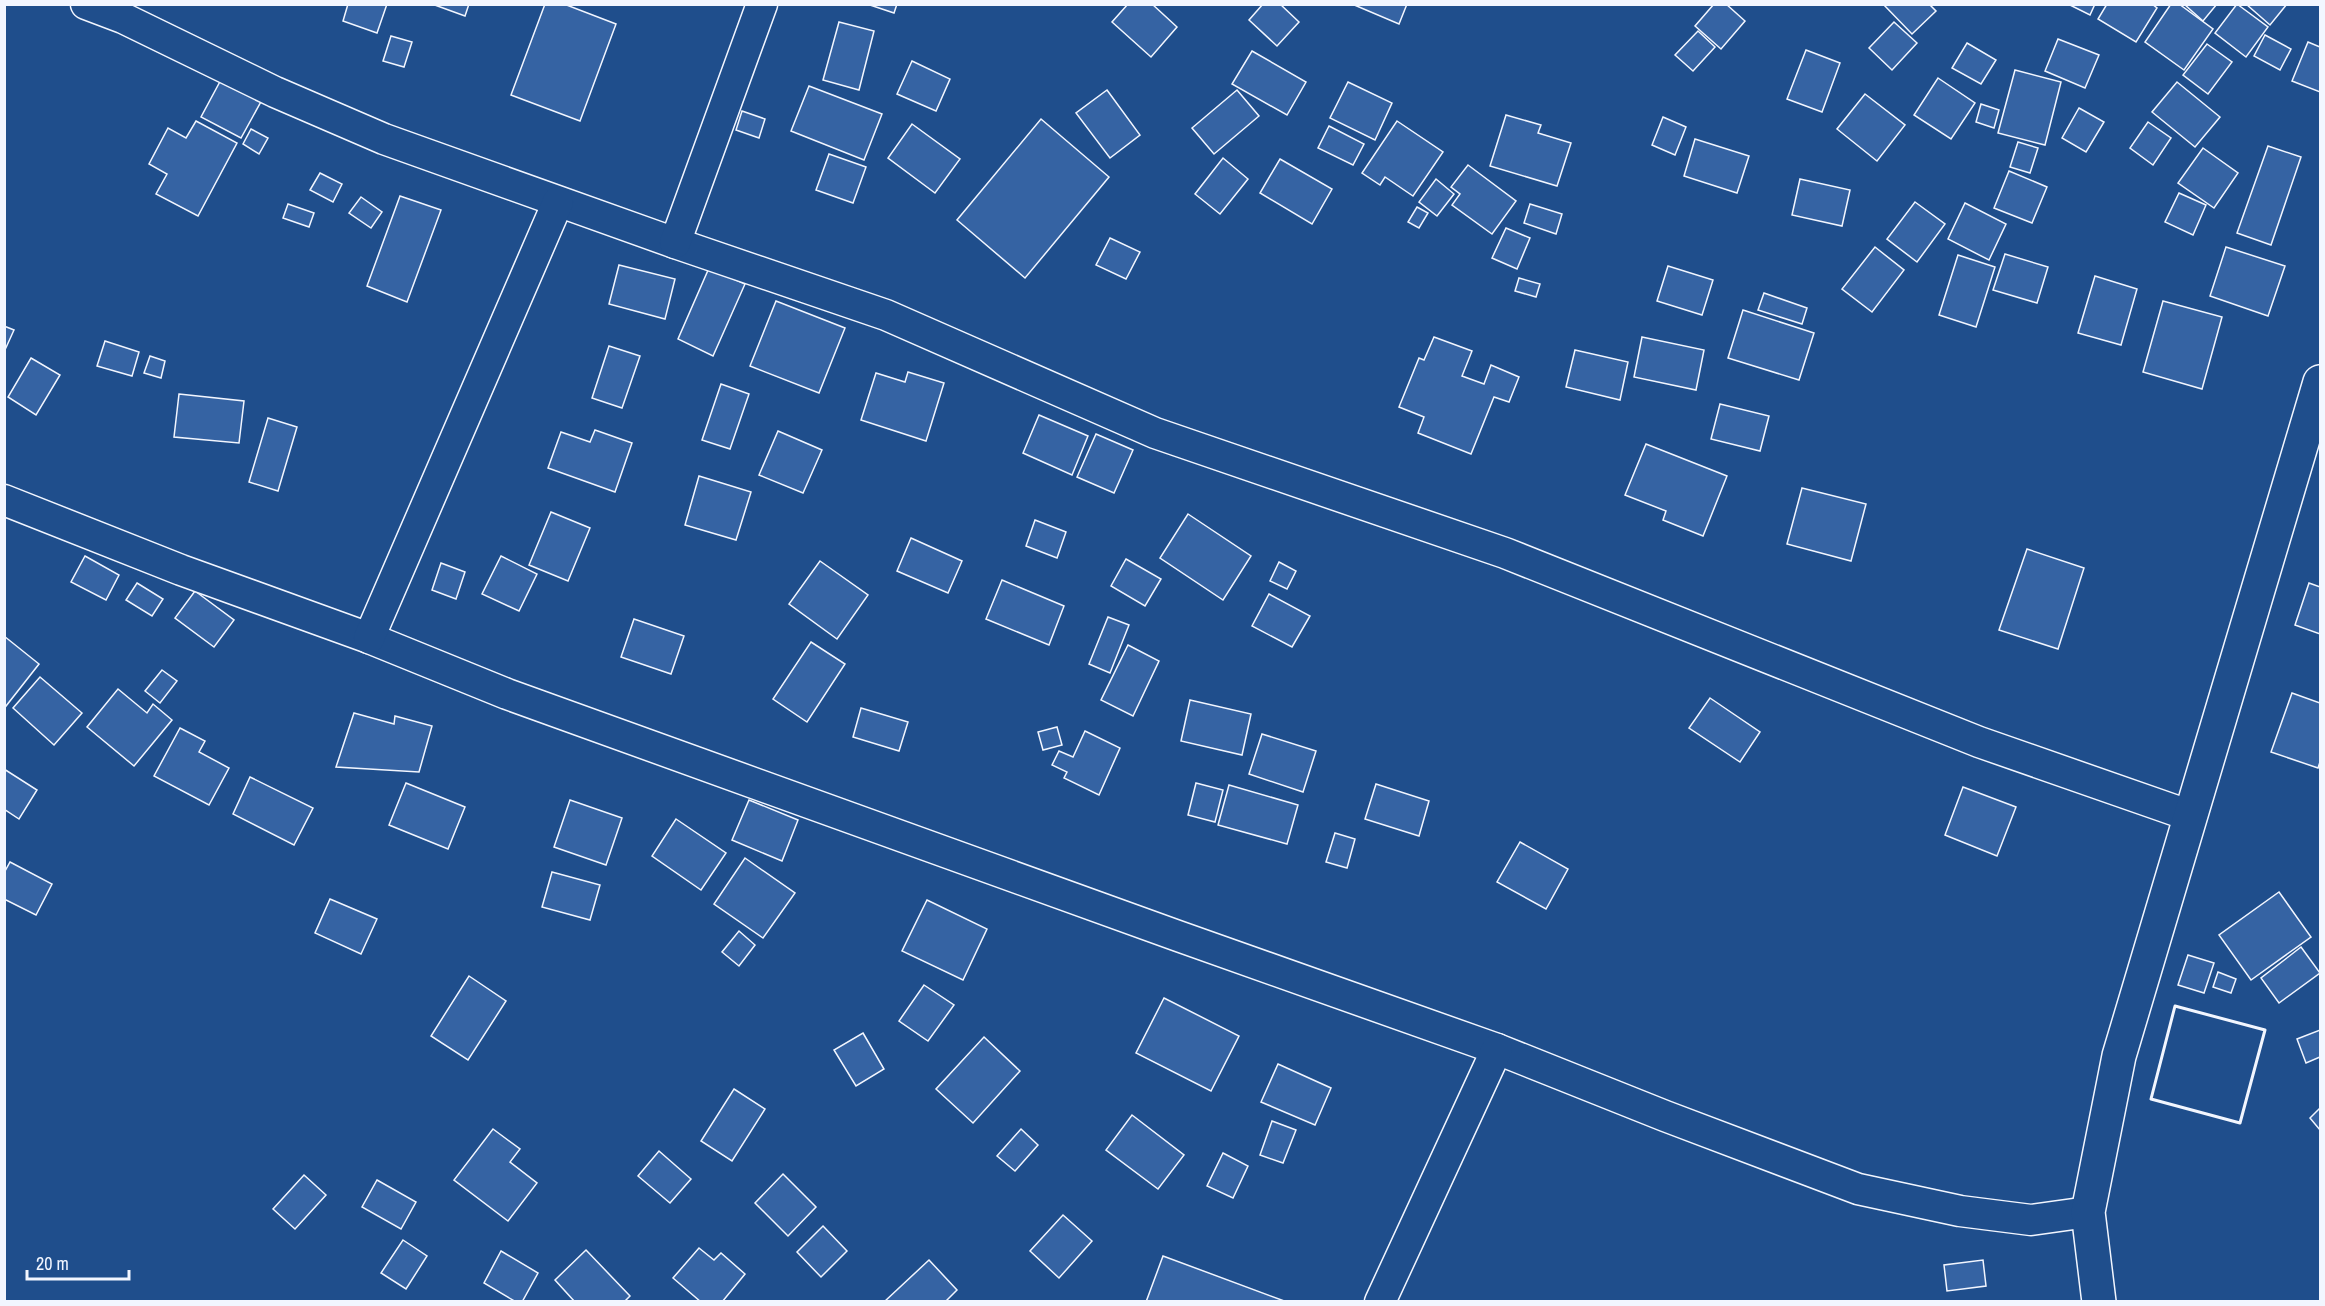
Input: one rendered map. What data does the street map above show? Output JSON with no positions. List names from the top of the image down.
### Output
{
  "scale_bar": "20 m"
}
